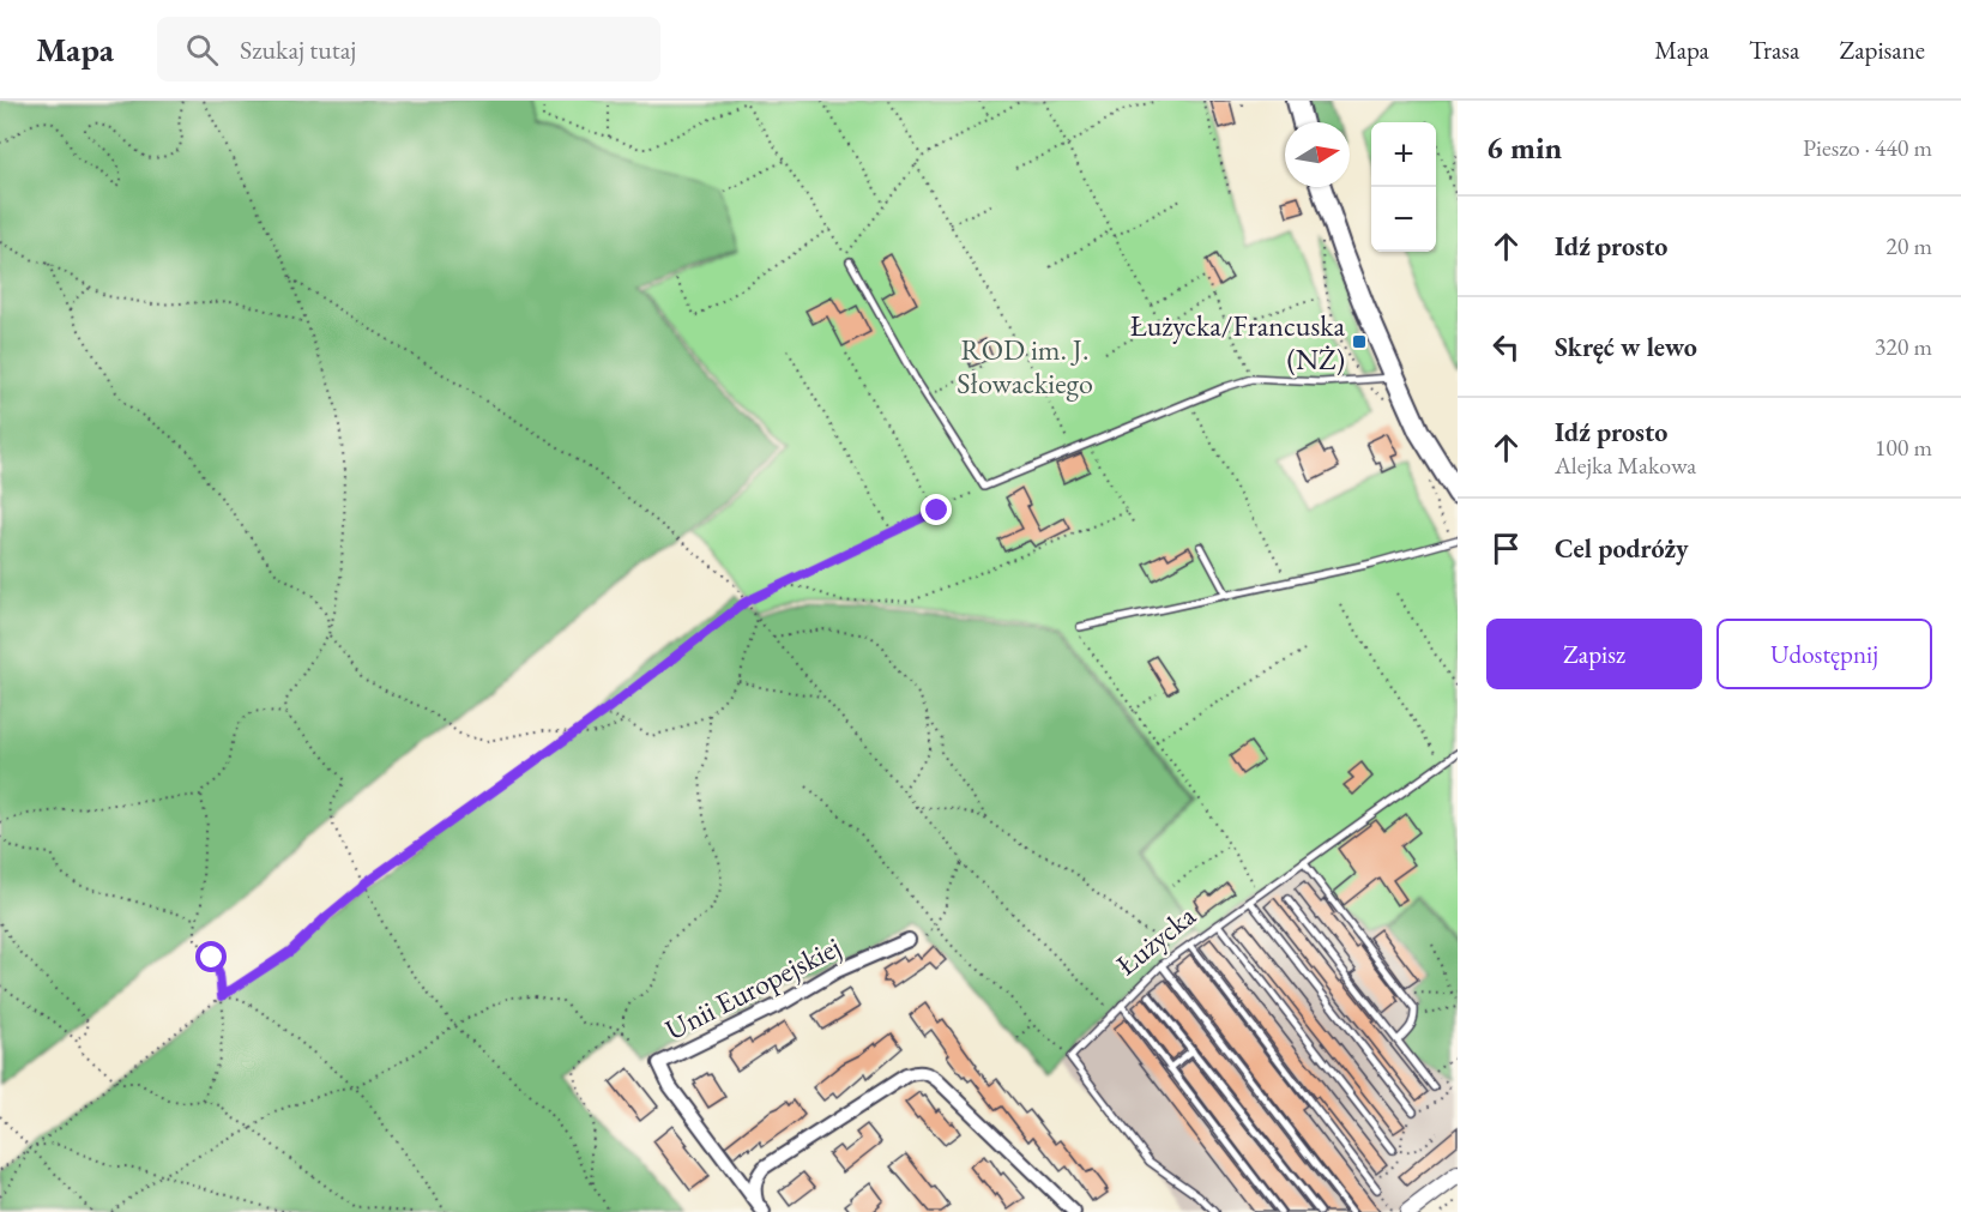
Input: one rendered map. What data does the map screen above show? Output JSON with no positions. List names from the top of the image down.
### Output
{
  "streets": {
    "street": ["Unii Europejskiej"],
    "lane": ["Łużycka"]
  },
  "parks": ["ROD im. J. Słowackiego"],
  "places": {
    "transit": ["Łużycka/Francuska (NŻ)"]
  },
  "north": "right",
  "page": {
    "header": "Mapa",
    "search": "Szukaj tutaj",
    "nav": ["Mapa", "Trasa", "Zapisane"],
    "heading": ["6 min", "Pieszo · 440 m"],
    "map_buttons": ["+", "−"],
    "list": [
      ["Idź prosto", "20 m"],
      ["Skręć w lewo", "320 m"],
      ["Idź prosto", "Alejka Makowa", "100 m"],
      "Cel podróży"
    ],
    "buttons": ["Zapisz", "Udostępnij"]
  }
}
